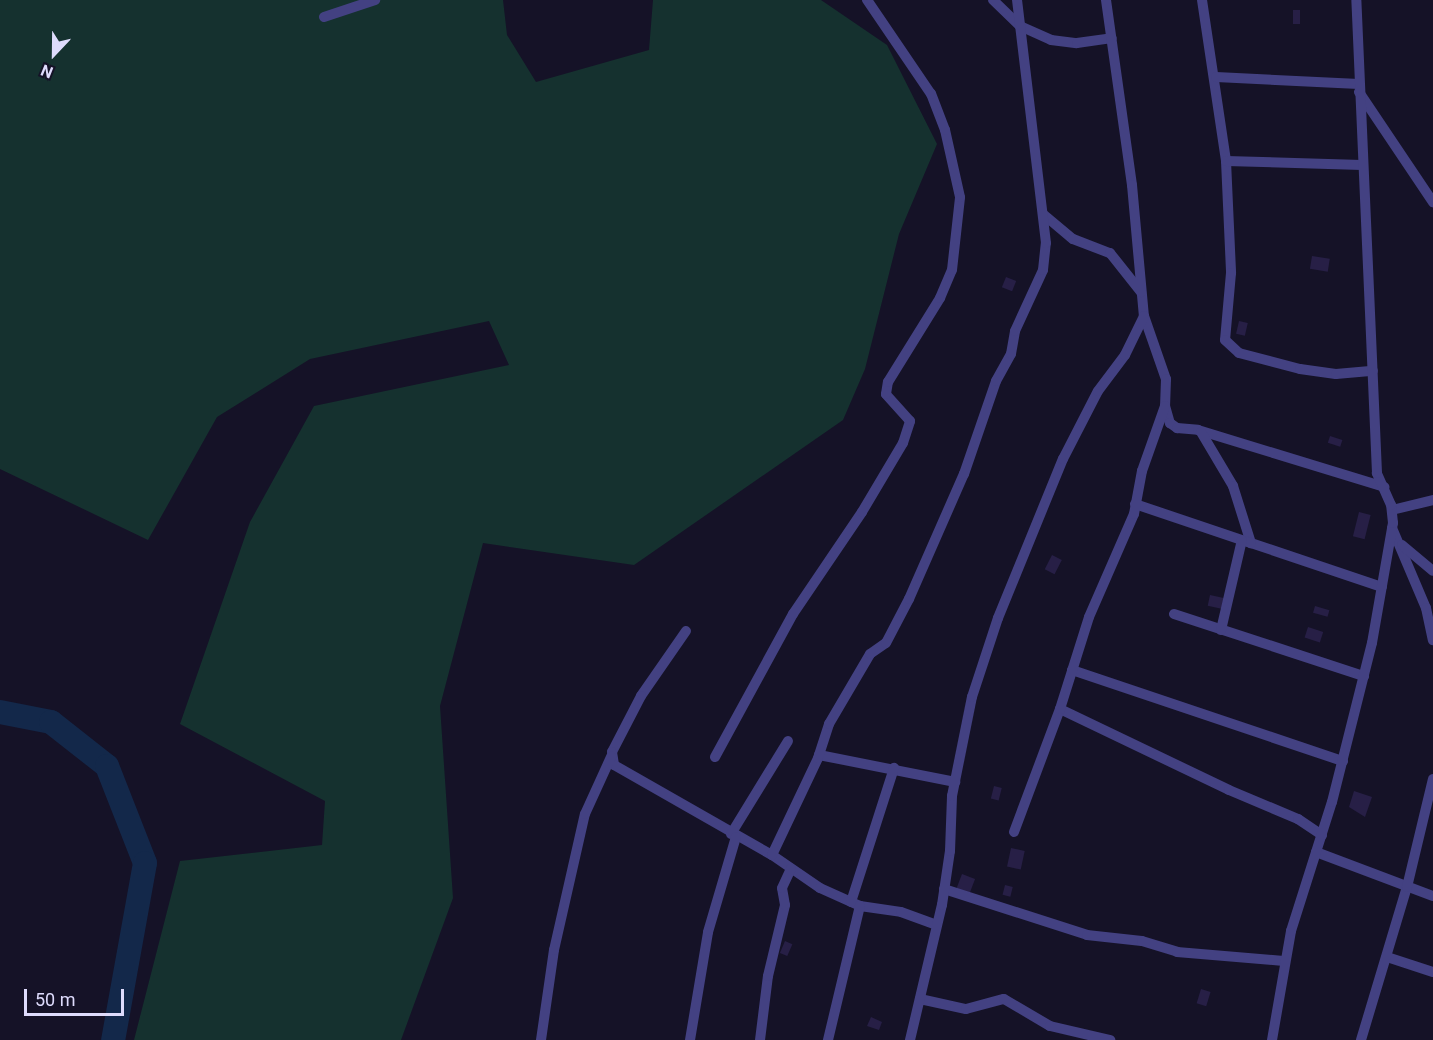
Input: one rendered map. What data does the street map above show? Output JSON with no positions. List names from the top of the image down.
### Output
{
  "scale_bar": "50 m",
  "north": "bottom"
}
